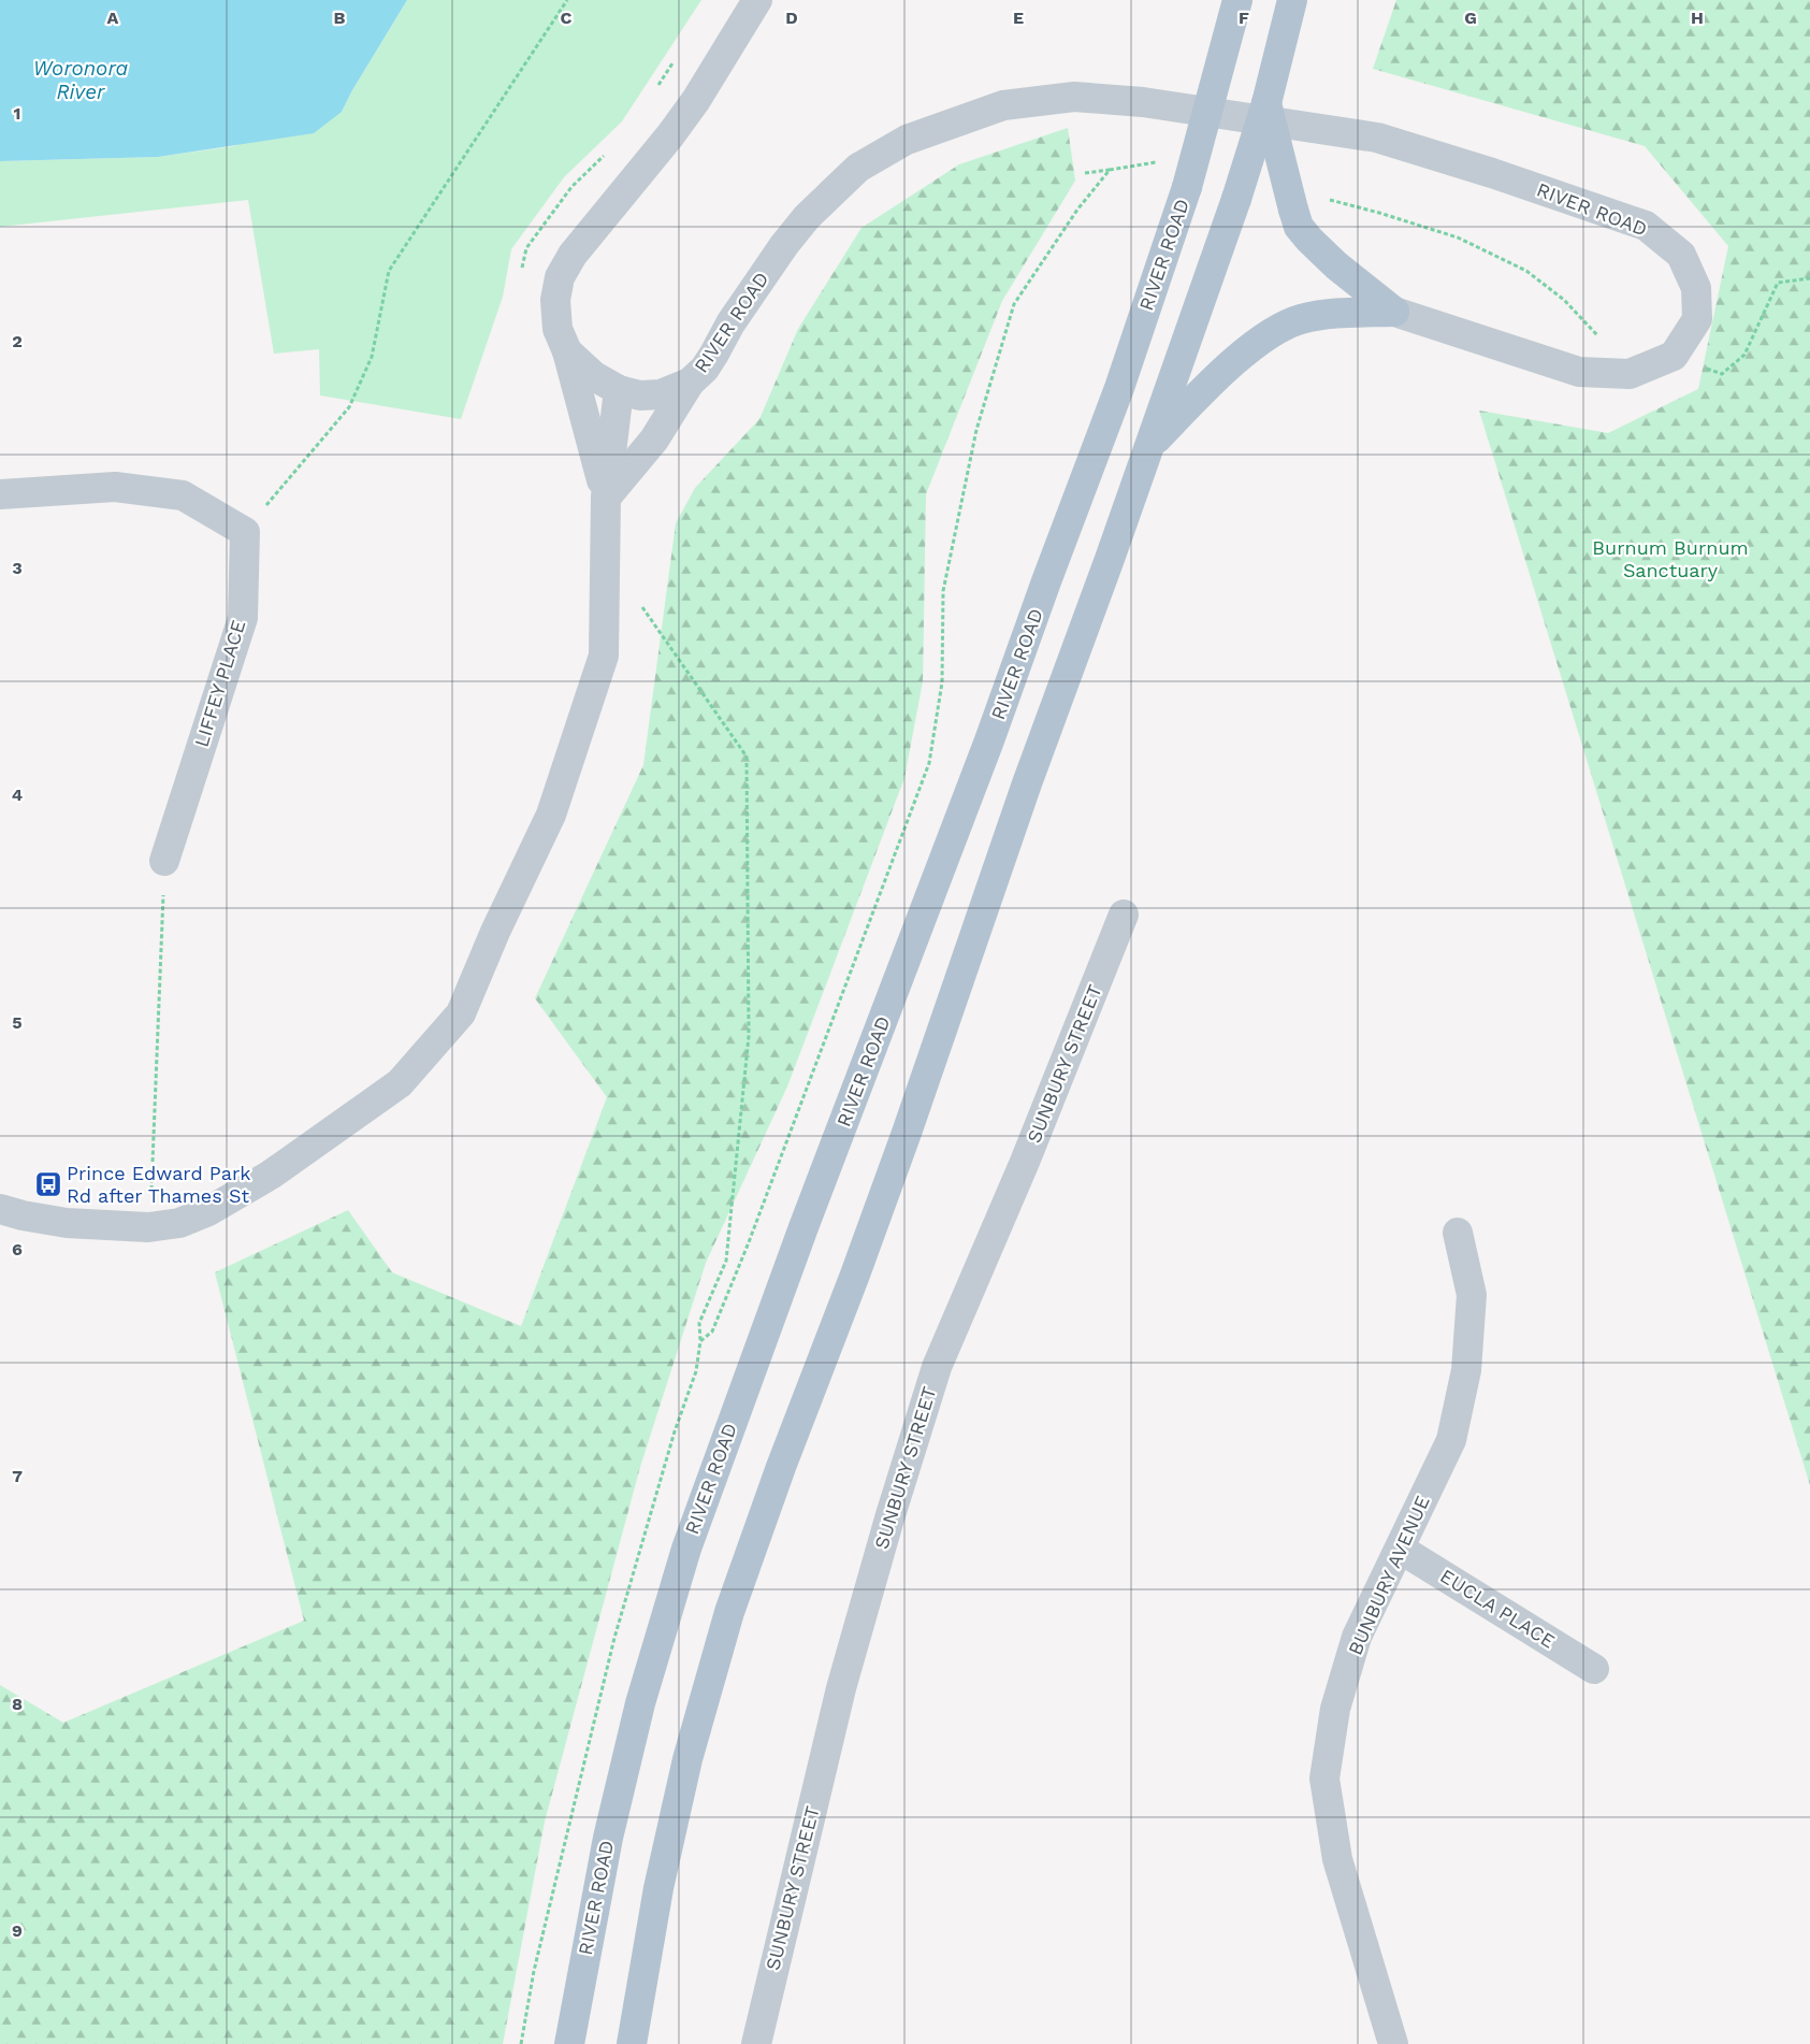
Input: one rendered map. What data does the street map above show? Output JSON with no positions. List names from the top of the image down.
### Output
{
  "streets": {
    "main road": ["RIVER ROAD"],
    "street": [
      "LIFFEY PLACE",
      "SUNBURY STREET",
      "BUNBURY AVENUE",
      "EUCLA PLACE"
    ]
  },
  "crossings": [
    ["BUNBURY AVENUE", "EUCLA PLACE"]
  ],
  "water": ["Woronora River"],
  "parks": ["Burnum Burnum Sanctuary"],
  "places": {
    "bus stop": ["Prince Edward Park Rd after Thames St"]
  },
  "grid": {
    "columns": [
      "A",
      "B",
      "C",
      "D",
      "E",
      "F",
      "G",
      "H"
    ],
    "rows": [
      "1",
      "2",
      "3",
      "4",
      "5",
      "6",
      "7",
      "8",
      "9"
    ]
  }
}
